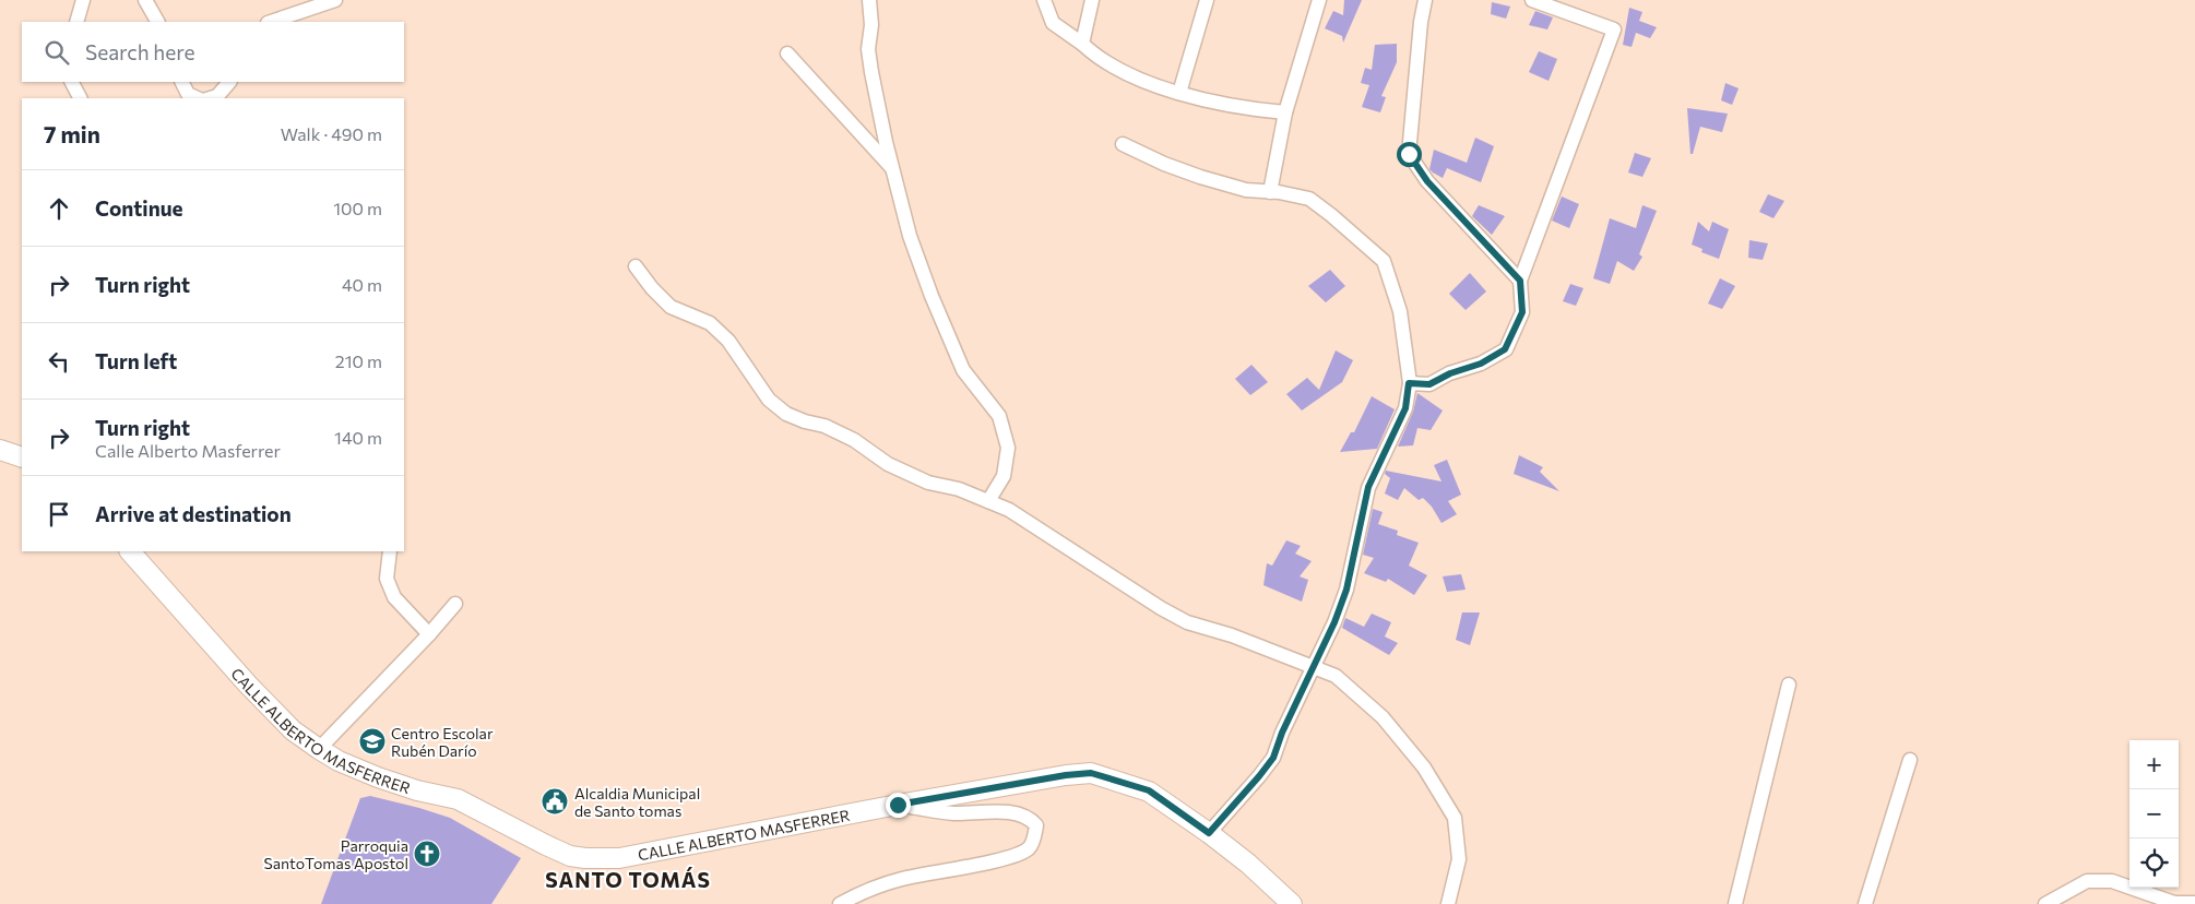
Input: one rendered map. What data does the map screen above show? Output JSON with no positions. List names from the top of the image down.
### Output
{
  "streets": {
    "main road": ["CALLE ALBERTO MASFERRER"]
  },
  "districts": ["SANTO TOMÁS"],
  "places": {
    "school or university": ["Centro Escolar Rubén Darío"],
    "public building": ["Alcaldia Municipal de Santo tomas"],
    "church": ["Parroquia SantoTomas Apostol"]
  },
  "page": {
    "search": "Search here",
    "heading": ["7 min", "Walk · 490 m"],
    "list": [
      ["Continue", "100 m"],
      ["Turn right", "40 m"],
      ["Turn left", "210 m"],
      ["Turn right", "Calle Alberto Masferrer", "140 m"],
      "Arrive at destination"
    ],
    "map_buttons": ["+", "−"]
  }
}
